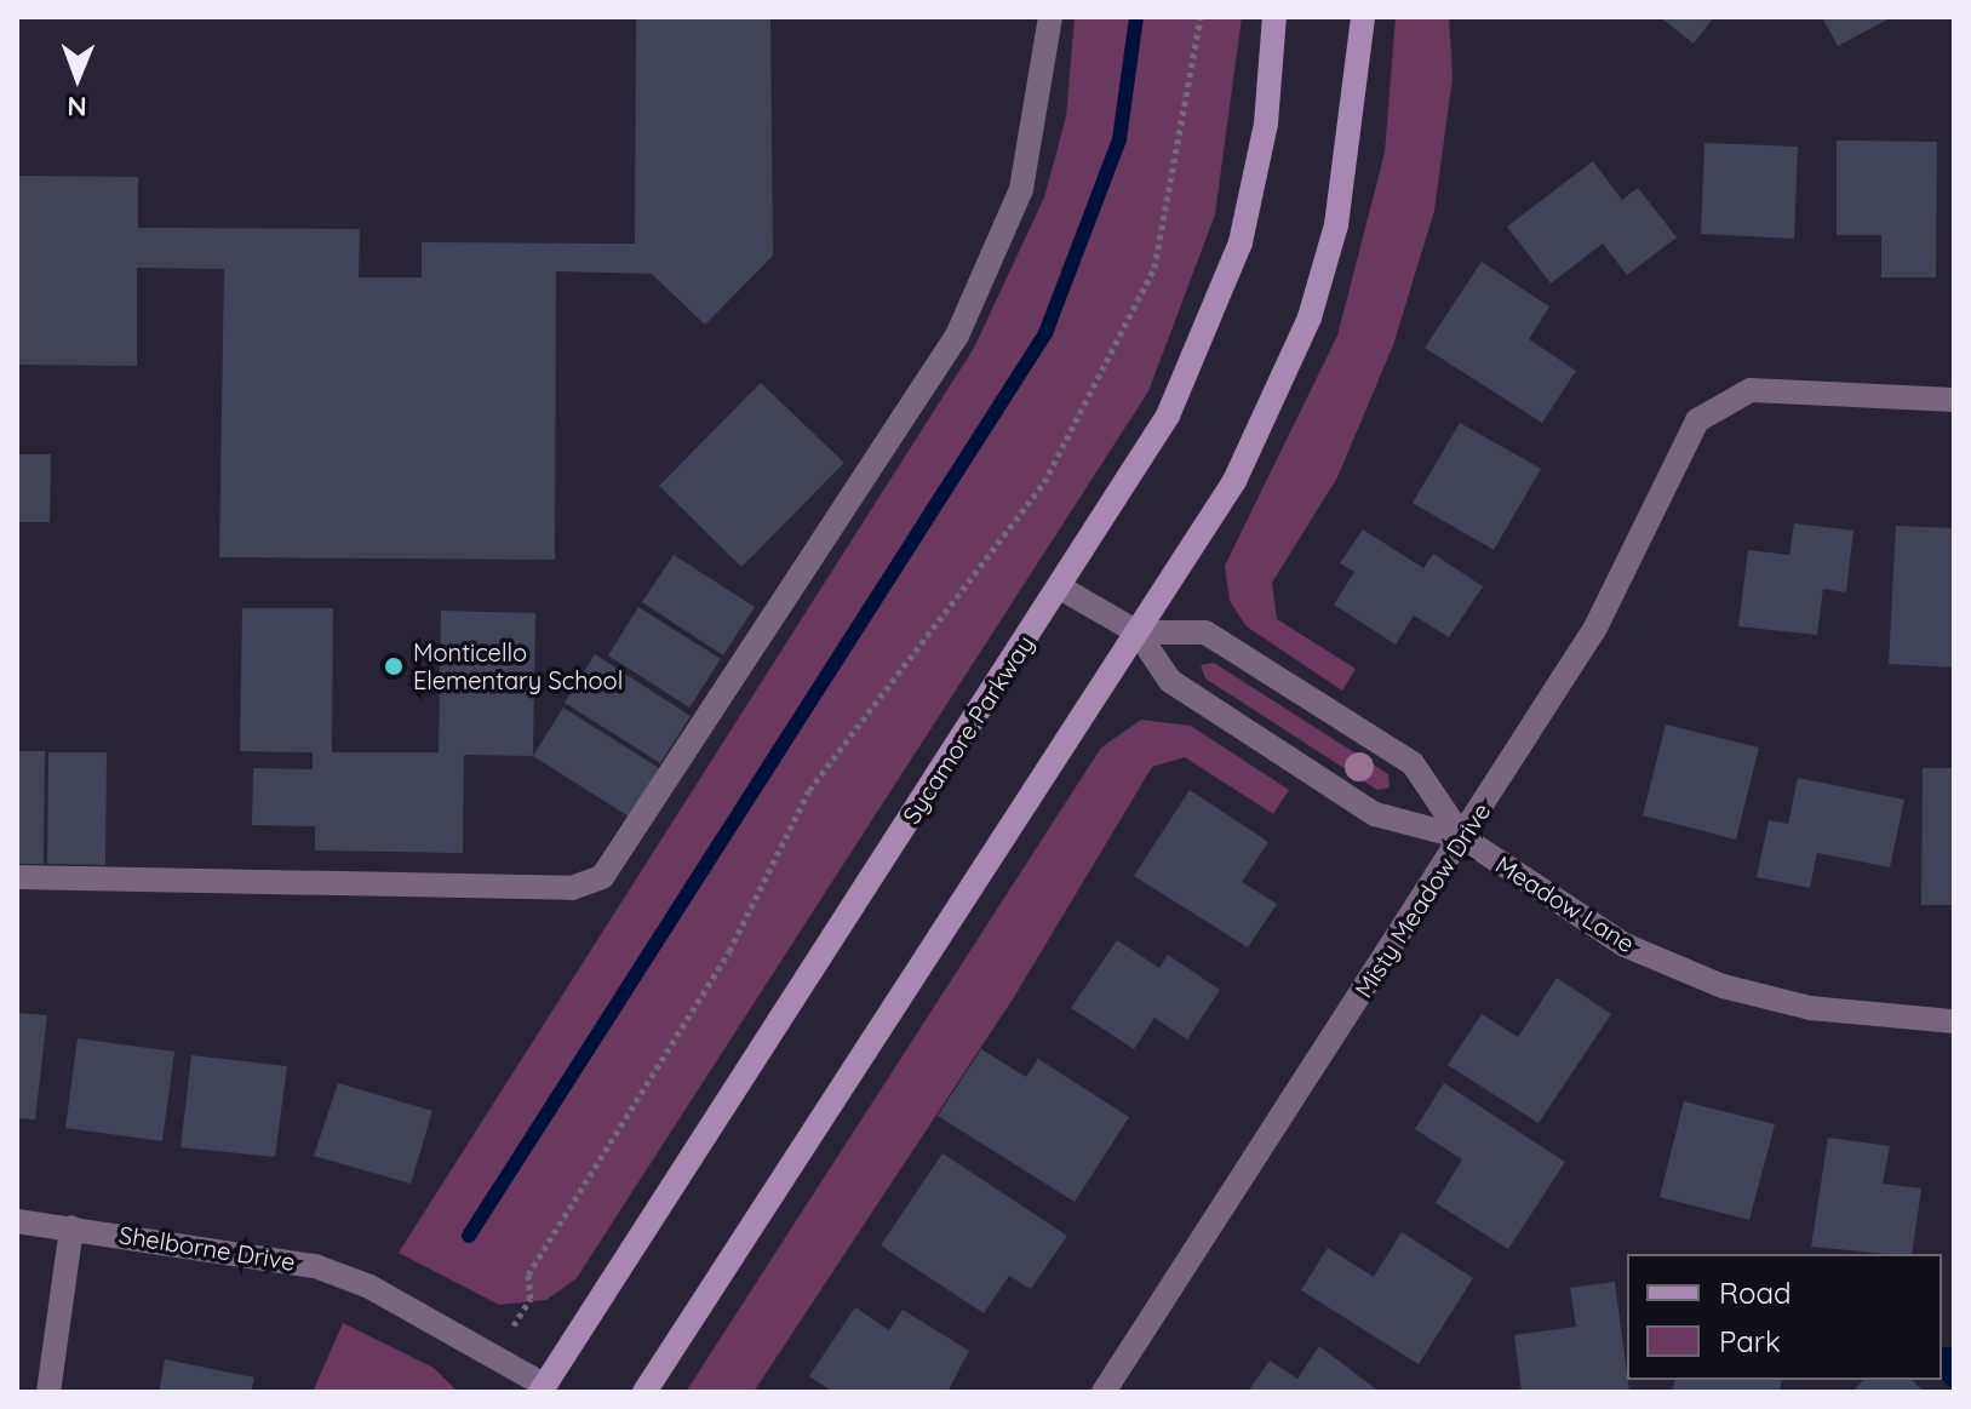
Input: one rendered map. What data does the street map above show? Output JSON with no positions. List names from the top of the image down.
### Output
{
  "streets": {
    "main road": ["Sycamore Parkway"],
    "street": ["Misty Meadow Drive", "Meadow Lane", "Shelborne Drive"]
  },
  "crossings": [
    ["Sycamore Parkway", "Meadow Lane"],
    ["Sycamore Parkway", "Shelborne Drive"],
    ["Misty Meadow Drive", "Meadow Lane"]
  ],
  "places": ["Monticello Elementary School"],
  "legend": ["Road", "Park"],
  "north": "bottom"
}
